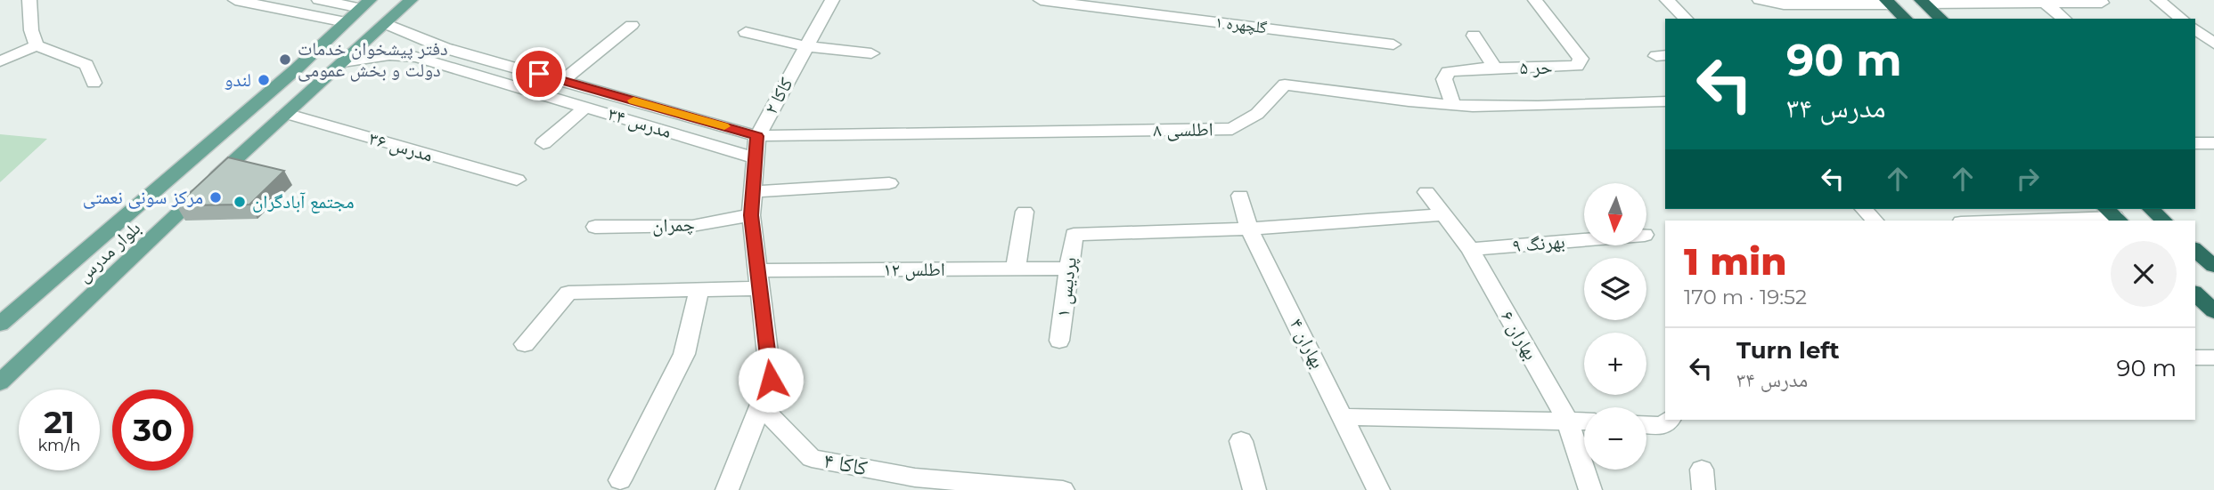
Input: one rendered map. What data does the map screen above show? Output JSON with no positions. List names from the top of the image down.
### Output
{
  "streets": {
    "main road": ["بلوار مدرس"],
    "street": [
      "گلچهره ۱",
      "حر ۵",
      "کاکا ۲",
      "مدرس ۳۴",
      "اطلسی ۸",
      "مدرس ۳۶",
      "چمران",
      "بهرنگ ۹",
      "اطلس ۱۲",
      "پردیس ۱",
      "بهاران ۶",
      "بهاران ۴",
      "کاکا ۴"
    ]
  },
  "crossings": [
    ["حر ۵", "اطلسی ۸"],
    ["کاکا ۲", "مدرس ۳۴"],
    ["کاکا ۲", "اطلسی ۸"],
    ["کاکا ۲", "چمران"],
    ["کاکا ۲", "اطلس ۱۲"],
    ["کاکا ۲", "کاکا ۴"],
    ["مدرس ۳۴", "اطلسی ۸"],
    ["مدرس ۳۴", "بلوار مدرس"],
    ["مدرس ۳۶", "بلوار مدرس"],
    ["بهرنگ ۹", "بهاران ۶"],
    ["اطلس ۱۲", "پردیس ۱"],
    ["پردیس ۱", "بهاران ۴"]
  ],
  "places": [
    "دفتر پیشخوان خدمات دولت و بخش عمومی",
    "لندو",
    "مرکز سونی نعمتی",
    "مجتمع آبادگران"
  ],
  "north": "bottom",
  "page": {
    "turn": ["90 m", "مدرس ۳۴"],
    "map_buttons": ["+", "−"],
    "heading": ["1 min", "170 m · 19:52"],
    "list": [
      {
        "name": "Turn left",
        "note": "مدرس ۳۴",
        "value": "90 m"
      }
    ],
    "speed": "21 km/h",
    "limit": "30"
  }
}
